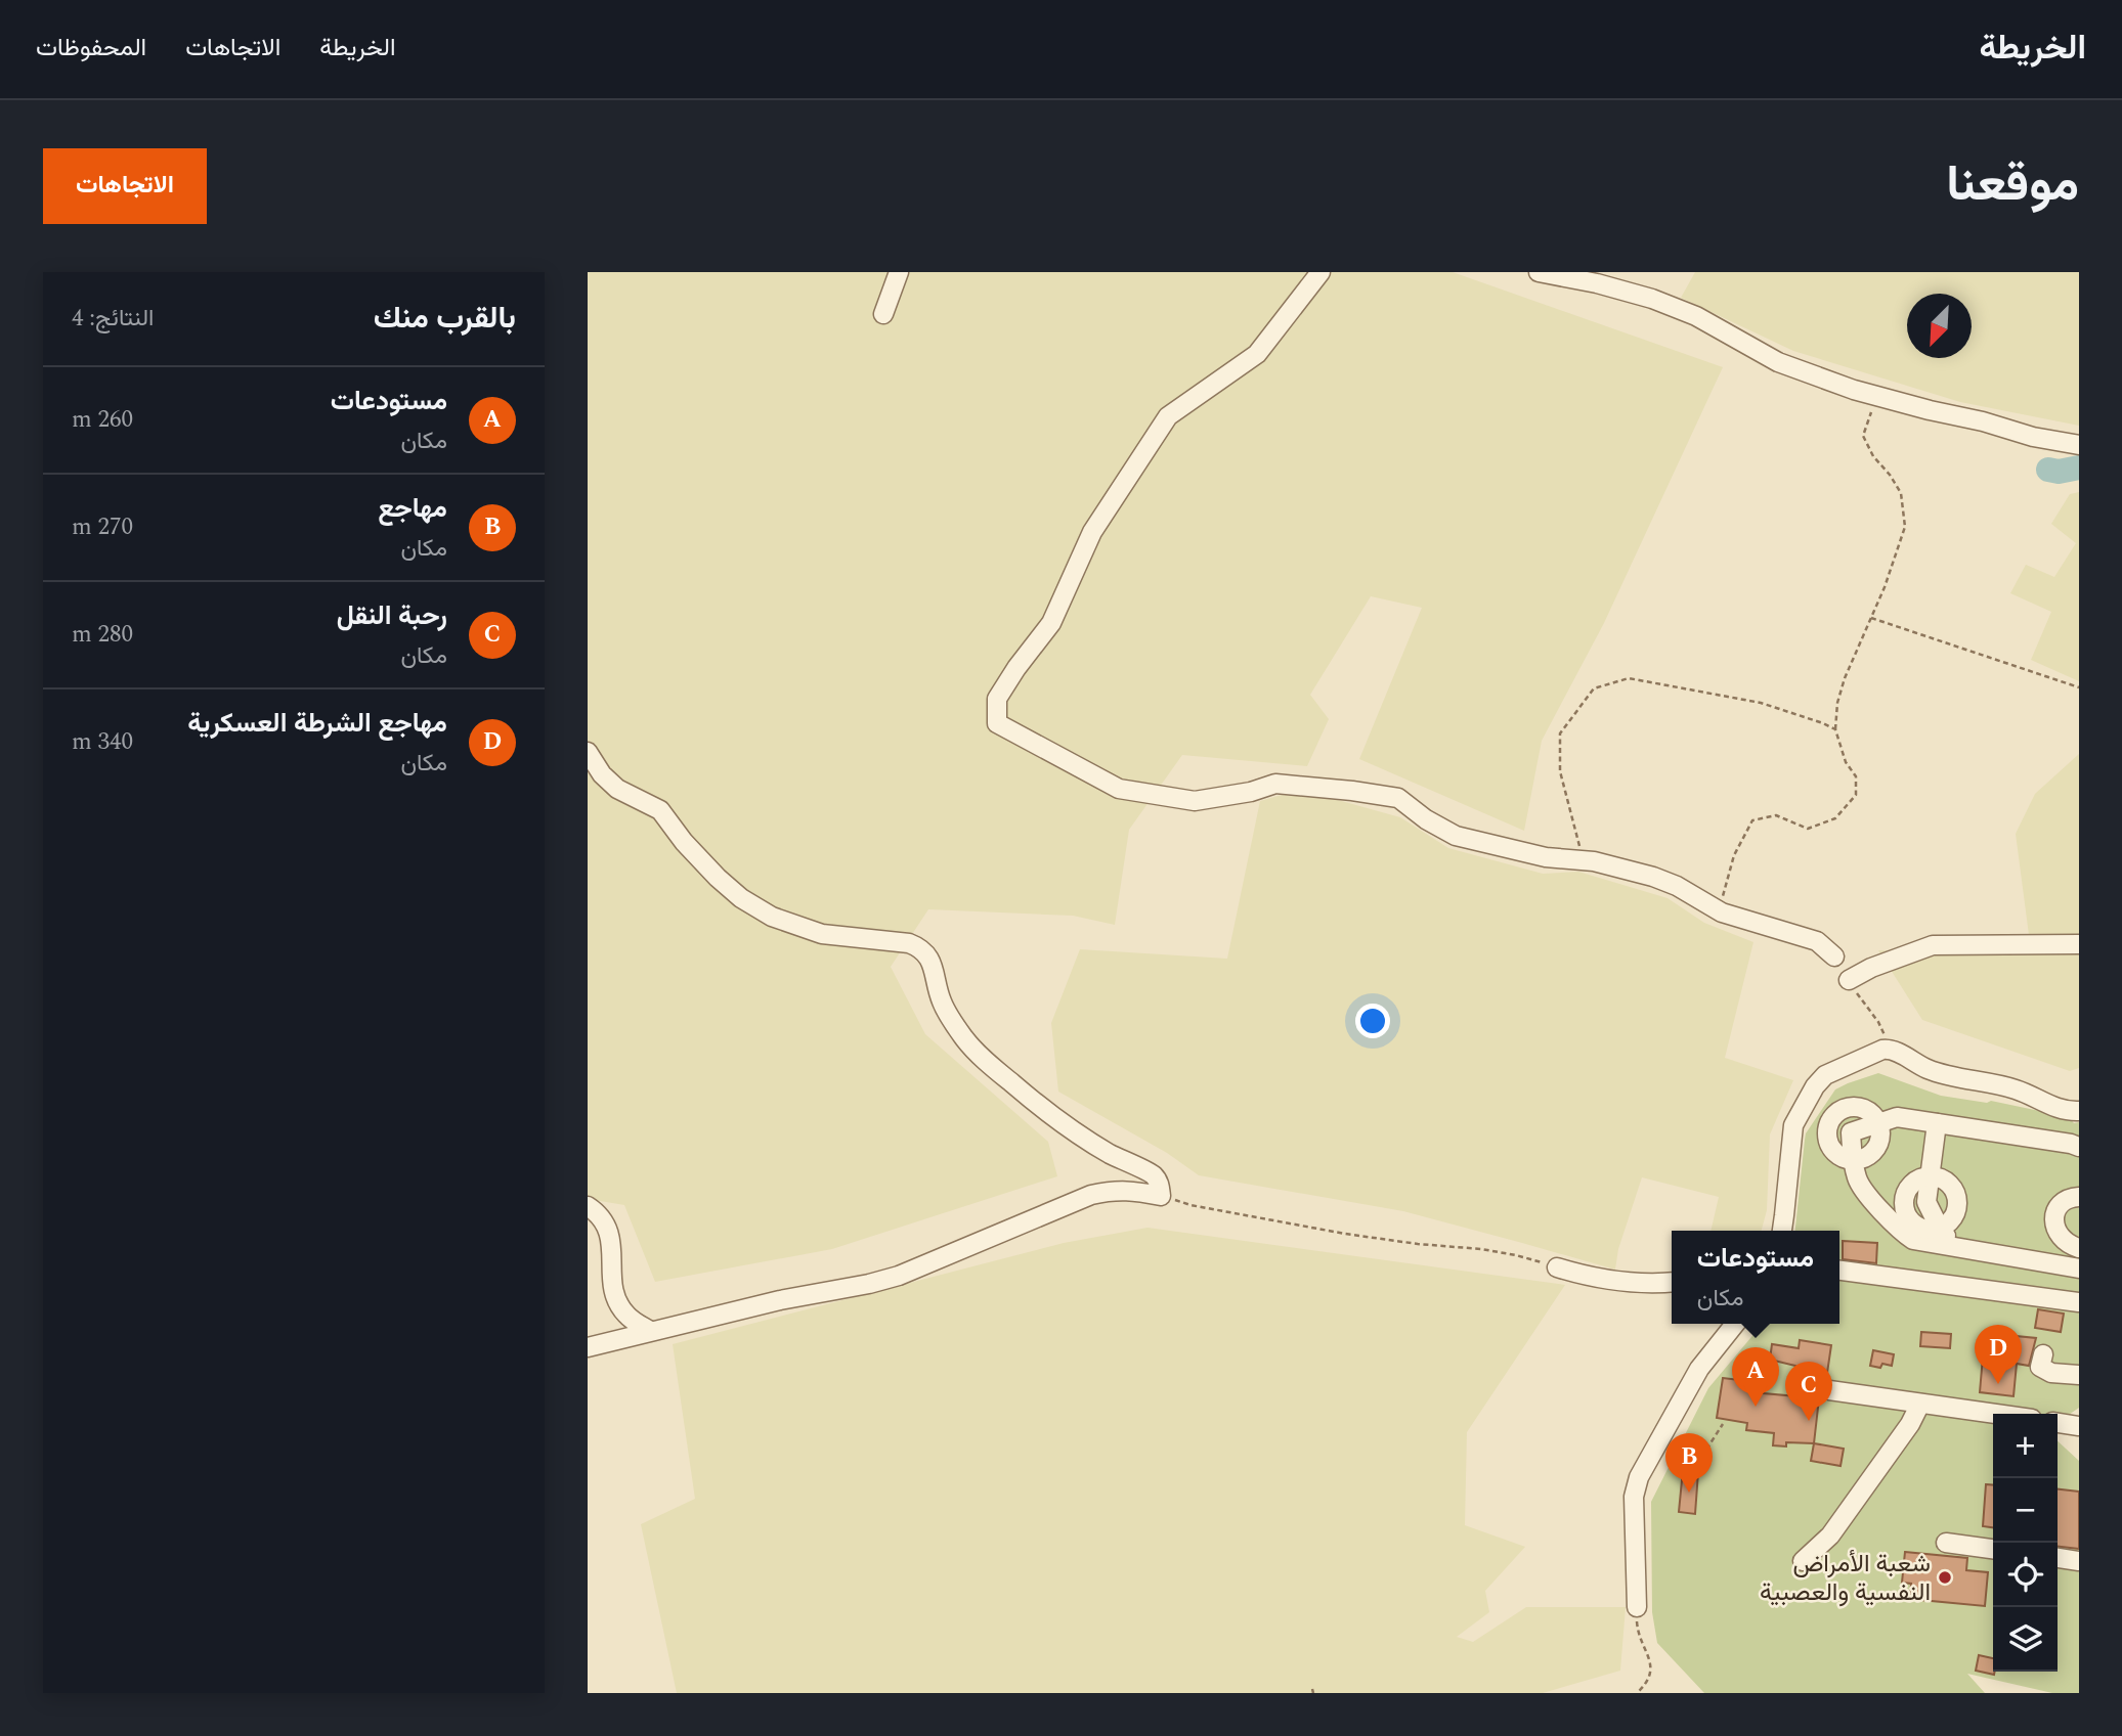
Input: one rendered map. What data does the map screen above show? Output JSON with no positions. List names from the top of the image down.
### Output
{
  "places": ["شعبة الأمراض النفسية والعصبية"],
  "north": "bottom left",
  "page": {
    "header": "الخريطة",
    "nav": ["الخريطة", "الاتجاهات", "المحفوظات"],
    "title": "موقعنا",
    "buttons": "الاتجاهات",
    "heading": ["بالقرب منك", "النتائج: 4"],
    "list": [
      {
        "mark": "A",
        "name": "مستودعات",
        "note": "مكان",
        "value": "260 m"
      },
      {
        "mark": "B",
        "name": "مهاجع",
        "note": "مكان",
        "value": "270 m"
      },
      {
        "mark": "C",
        "name": "رحبة النقل",
        "note": "مكان",
        "value": "280 m"
      },
      {
        "mark": "D",
        "name": "مهاجع الشرطة العسكرية",
        "note": "مكان",
        "value": "340 m"
      }
    ],
    "popup": ["مستودعات", "مكان"],
    "pins": [
      "D",
      "A",
      "C",
      "B"
    ],
    "map_buttons": ["+", "−"]
  }
}
